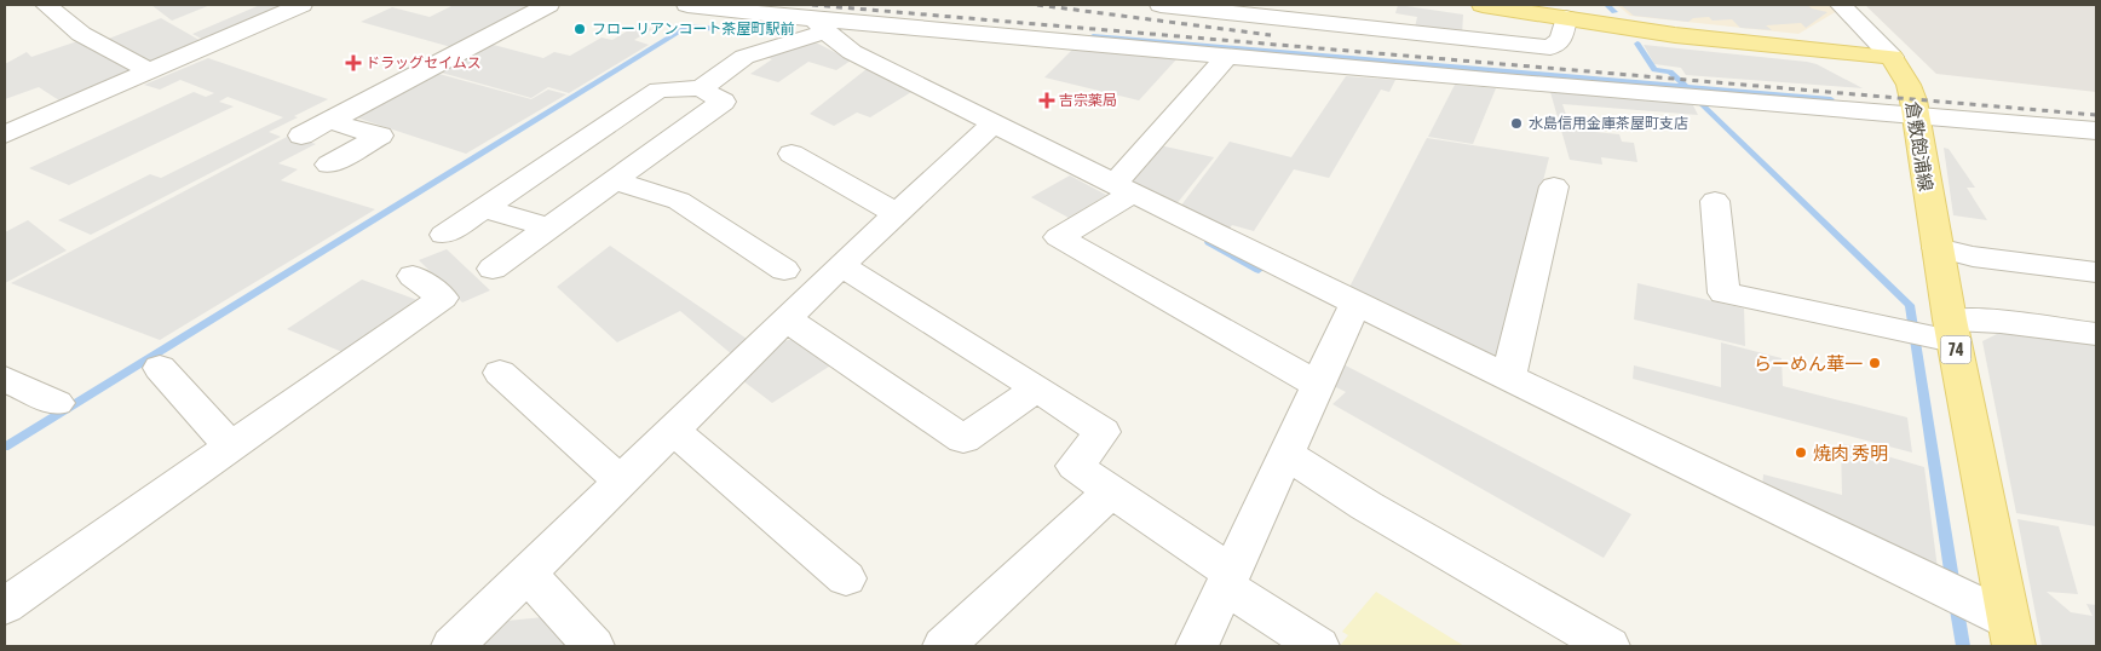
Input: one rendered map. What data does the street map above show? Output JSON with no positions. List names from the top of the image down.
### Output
{
  "streets": {
    "main road": ["倉敷飽浦線", "74"]
  },
  "places": {
    "other": [
      "フローリアンコート茶屋町駅前",
      "水島信用金庫茶屋町支店",
      "らーめん華一",
      "焼肉 秀明"
    ],
    "health": ["ドラッグセイムス", "吉宗薬局"]
  }
}
